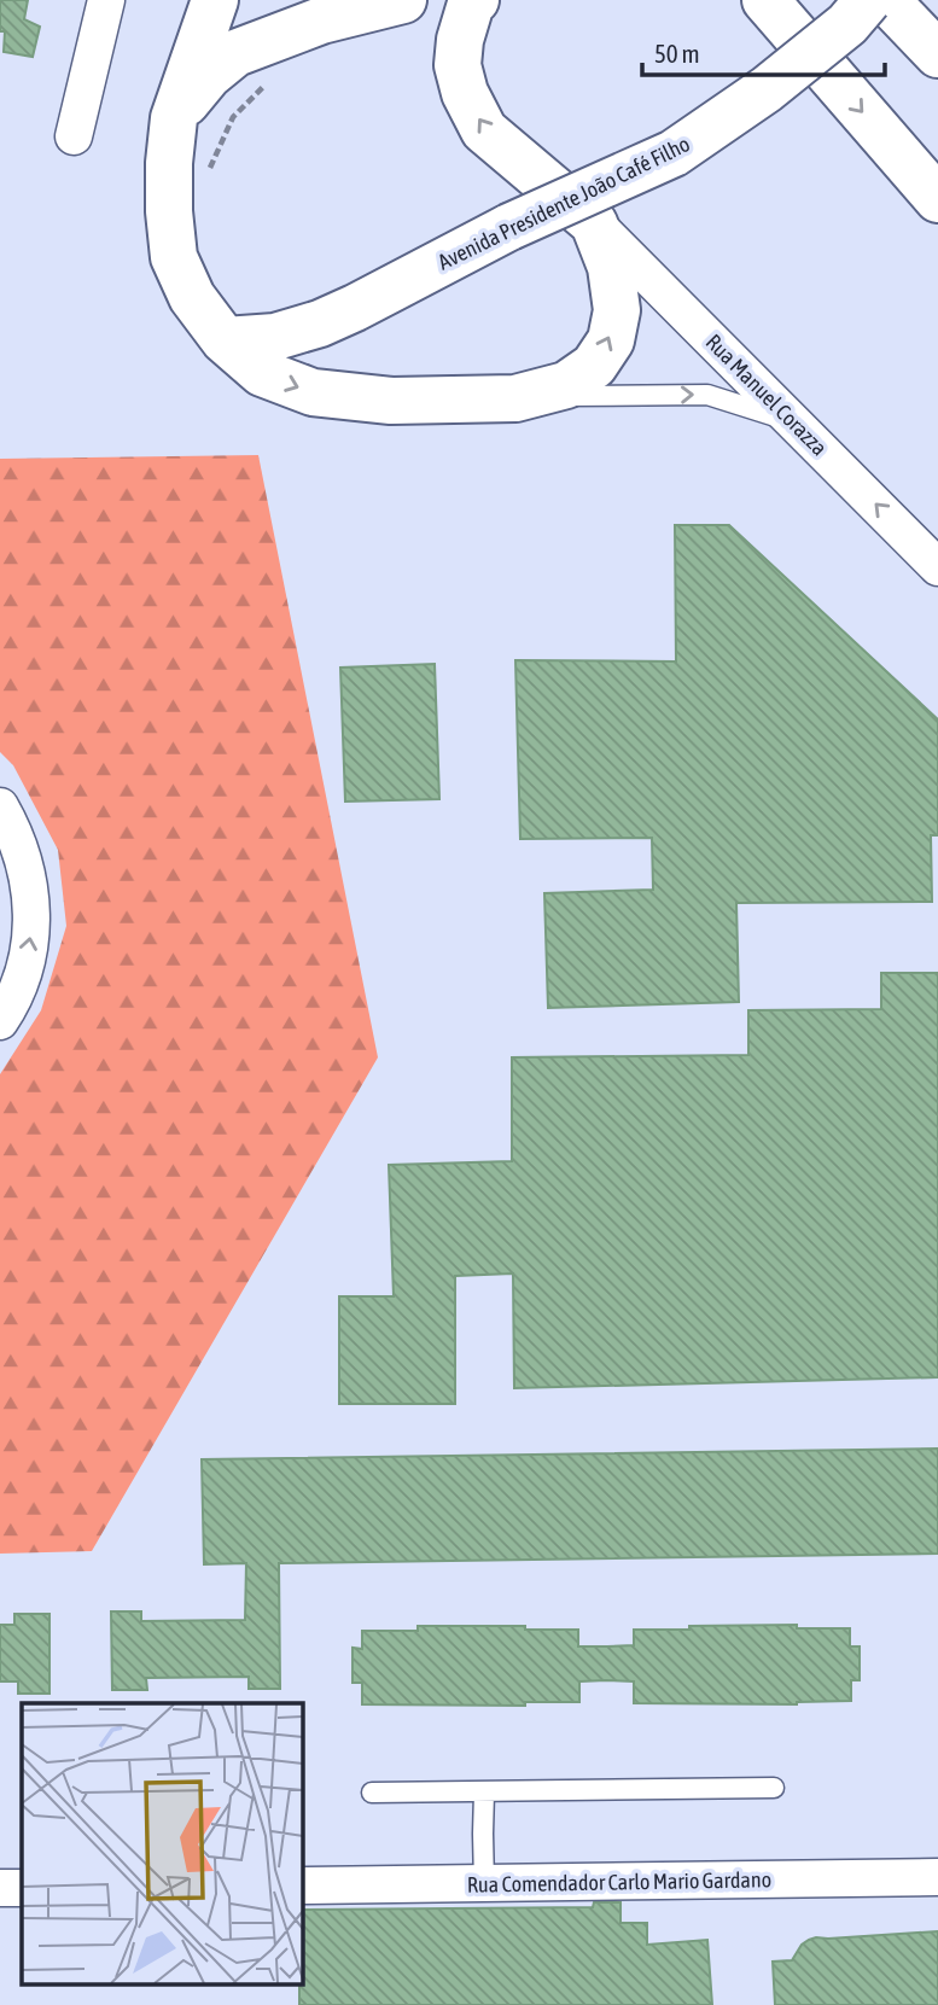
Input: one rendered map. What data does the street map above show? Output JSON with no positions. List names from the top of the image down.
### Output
{
  "streets": {
    "main road": ["Avenida Presidente João Café Filho"],
    "street": ["Rua Manuel Corazza", "Rua Comendador Carlo Mario Gardano"]
  },
  "one_way": ["Rua Manuel Corazza"],
  "scale_bar": "50 m"
}
